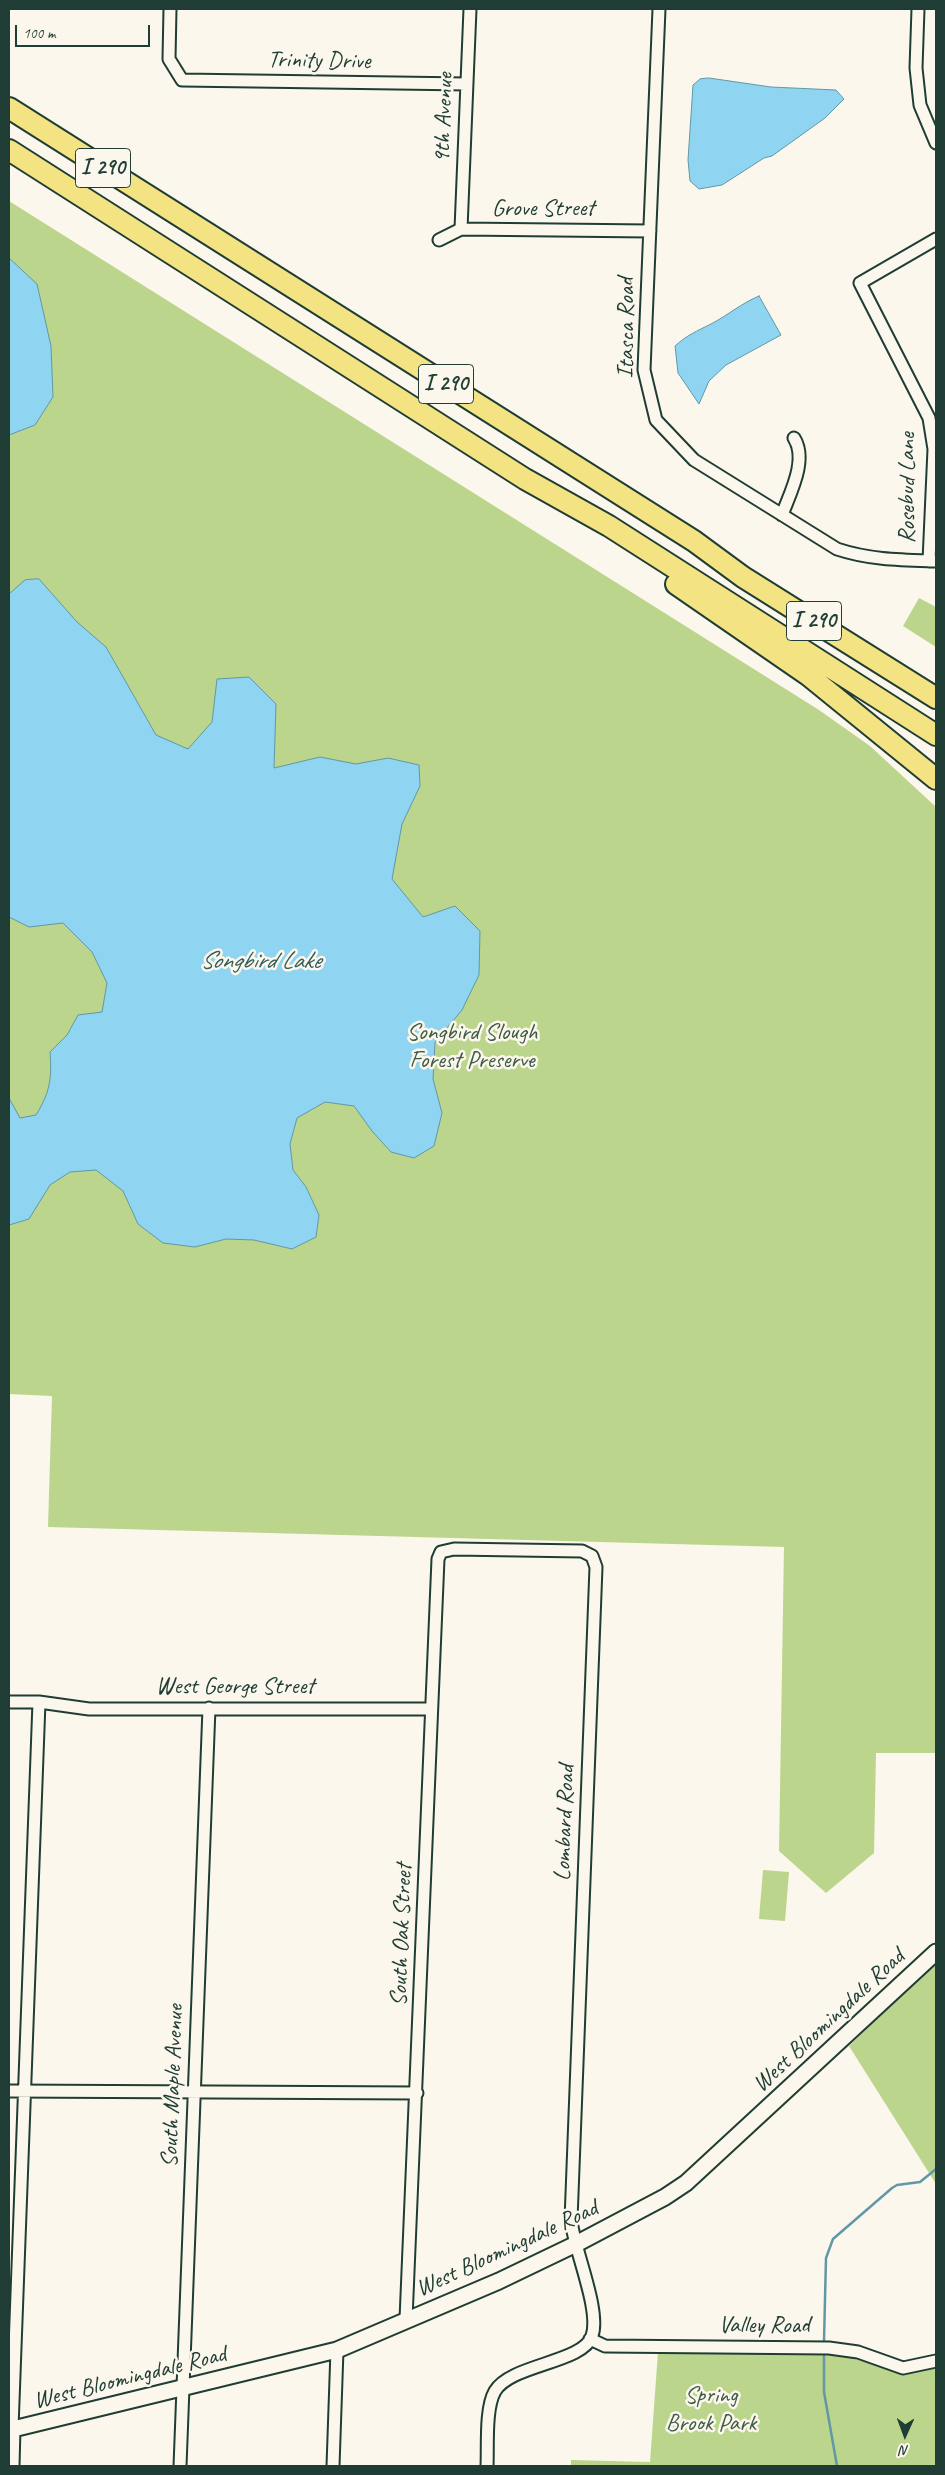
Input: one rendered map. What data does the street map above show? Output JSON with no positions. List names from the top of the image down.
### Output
{
  "streets": {
    "highway": ["I 290"],
    "street": [
      "Trinity Drive",
      "9th Avenue",
      "Grove Street",
      "Itasca Road",
      "Rosebud Lane",
      "West George Street",
      "Lombard Road",
      "South Oak Street",
      "West Bloomingdale Road",
      "South Maple Avenue",
      "Valley Road"
    ]
  },
  "crossings": [
    ["Trinity Drive", "9th Avenue"],
    ["9th Avenue", "Grove Street"],
    ["Grove Street", "Itasca Road"],
    ["Itasca Road", "Rosebud Lane"],
    ["West George Street", "South Oak Street"],
    ["West George Street", "South Maple Avenue"],
    ["Lombard Road", "South Oak Street"],
    ["Lombard Road", "West Bloomingdale Road"],
    ["South Oak Street", "West Bloomingdale Road"],
    ["West Bloomingdale Road", "South Maple Avenue"]
  ],
  "water": ["Songbird Lake"],
  "parks": ["Songbird Slough Forest Preserve", "Spring Brook Park"],
  "scale_bar": "100 m",
  "north": "bottom"
}
